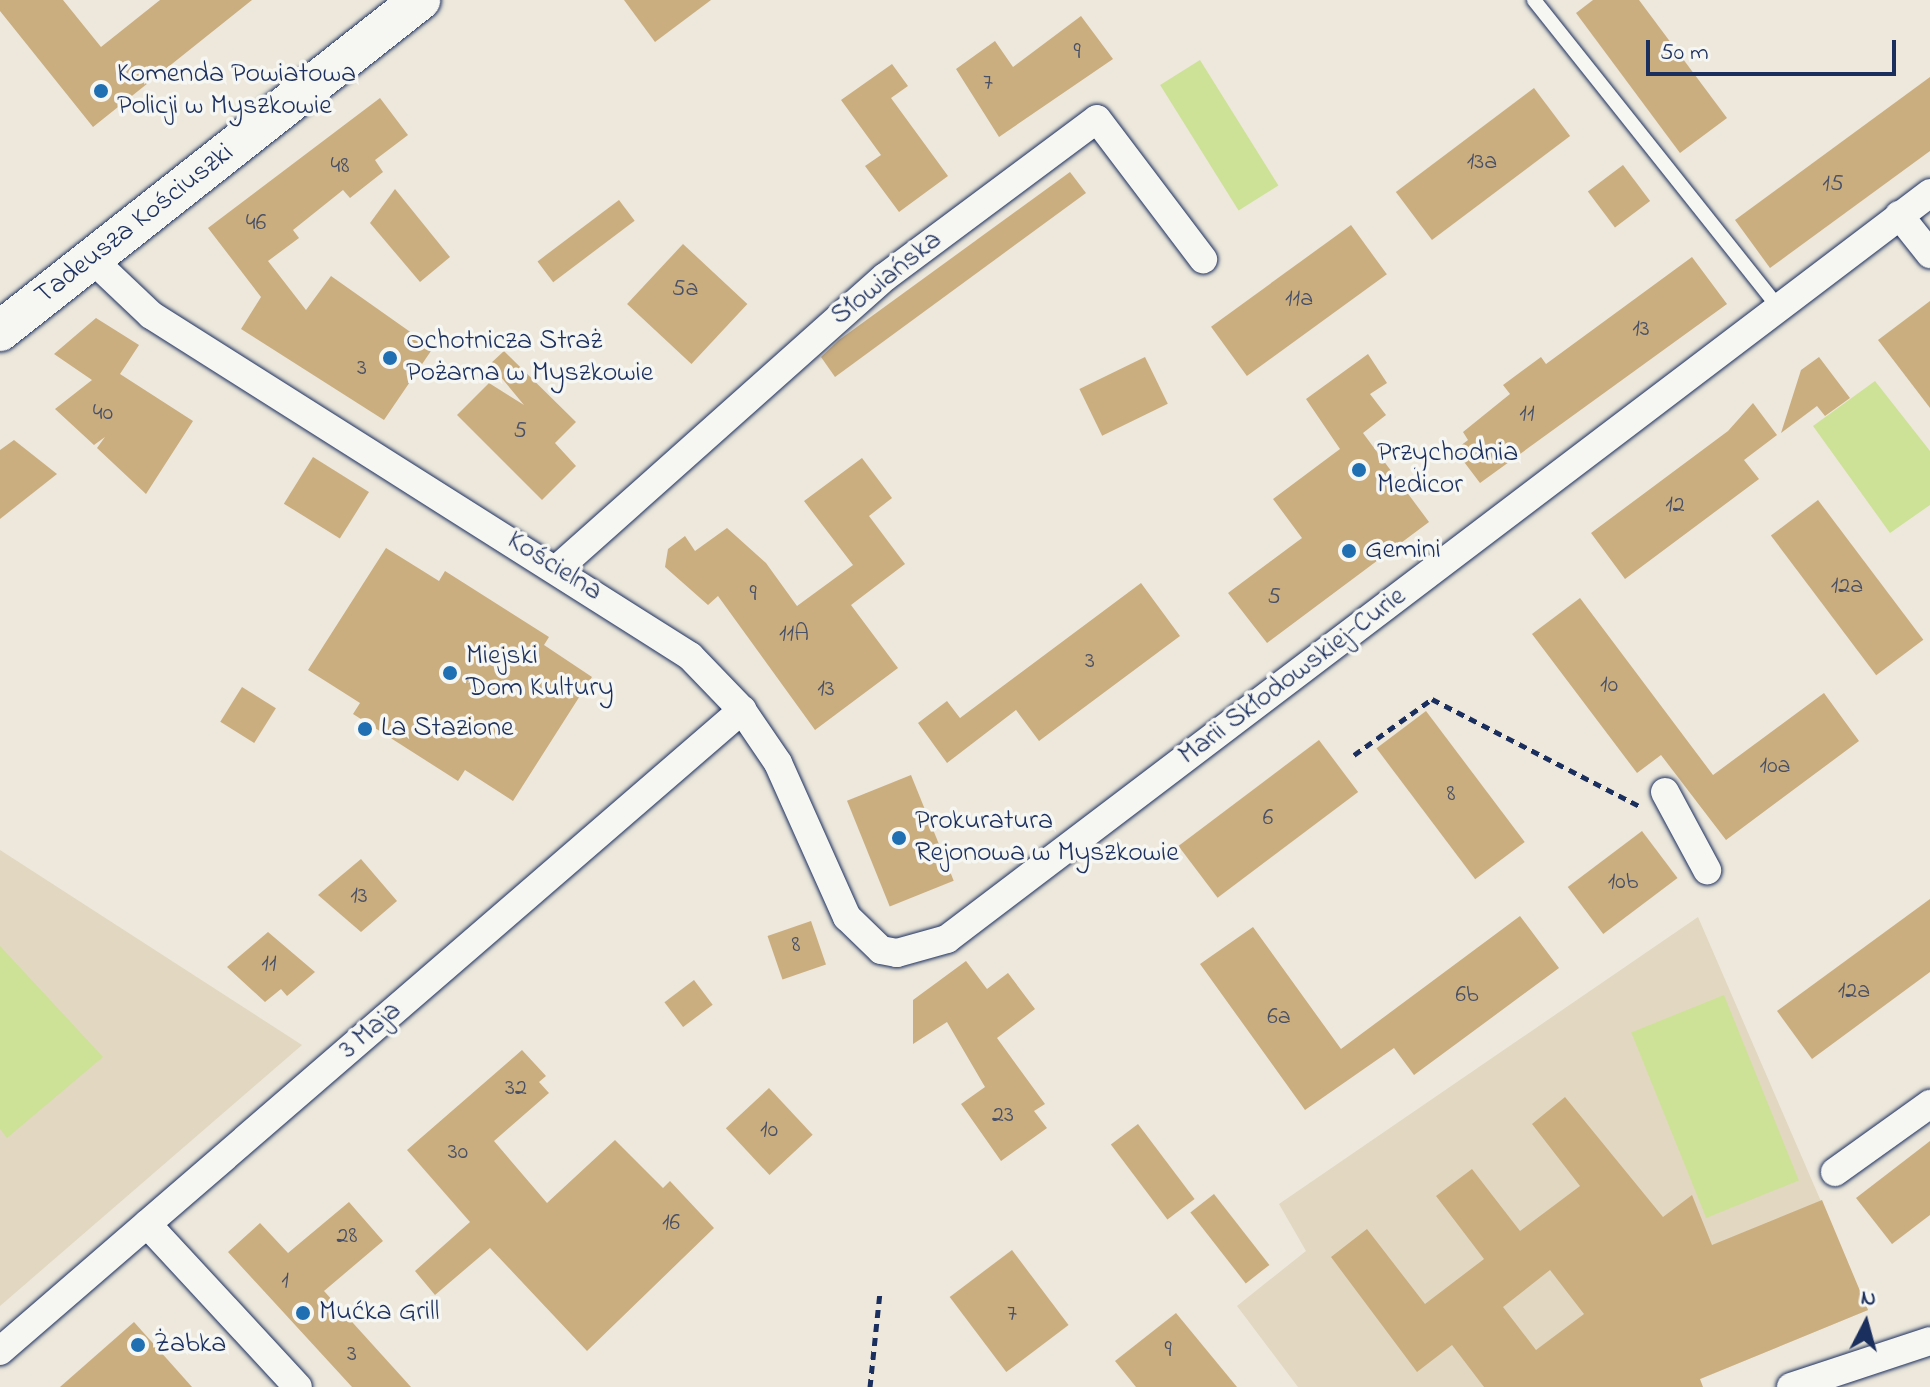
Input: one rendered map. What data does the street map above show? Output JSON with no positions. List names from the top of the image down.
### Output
{
  "streets": {
    "main road": ["Tadeusza Kościuszki"],
    "street": [
      "Słowiańska",
      "Kościelna",
      "Marii Skłodowskiej-Curie",
      "3 Maja"
    ]
  },
  "crossings": [
    ["Tadeusza Kościuszki", "Kościelna"],
    ["Słowiańska", "Kościelna"],
    ["Kościelna", "Marii Skłodowskiej-Curie"],
    ["Kościelna", "3 Maja"]
  ],
  "places": [
    "Komenda Powiatowa Policji w Myszkowie",
    "Ochotnicza Straż Pożarna w Myszkowie",
    "Przychodnia Medicor",
    "Gemini",
    "Miejski Dom Kultury",
    "La Stazione",
    "Prokuratura Rejonowa w Myszkowie",
    "Mućka Grill",
    "Żabka"
  ],
  "house_numbers": [
    "9",
    "7",
    "13a",
    "48",
    "15",
    "46",
    "5a",
    "11a",
    "13",
    "3",
    "40",
    "11",
    "5",
    "12",
    "12a",
    "9",
    "5",
    "11A",
    "3",
    "10",
    "13",
    "10a",
    "8",
    "6",
    "10b",
    "13",
    "8",
    "11",
    "12a",
    "6b",
    "6a",
    "32",
    "23",
    "10",
    "30",
    "16",
    "28",
    "1",
    "7",
    "9",
    "3"
  ],
  "scale_bar": "50 m",
  "north": "top"
}
